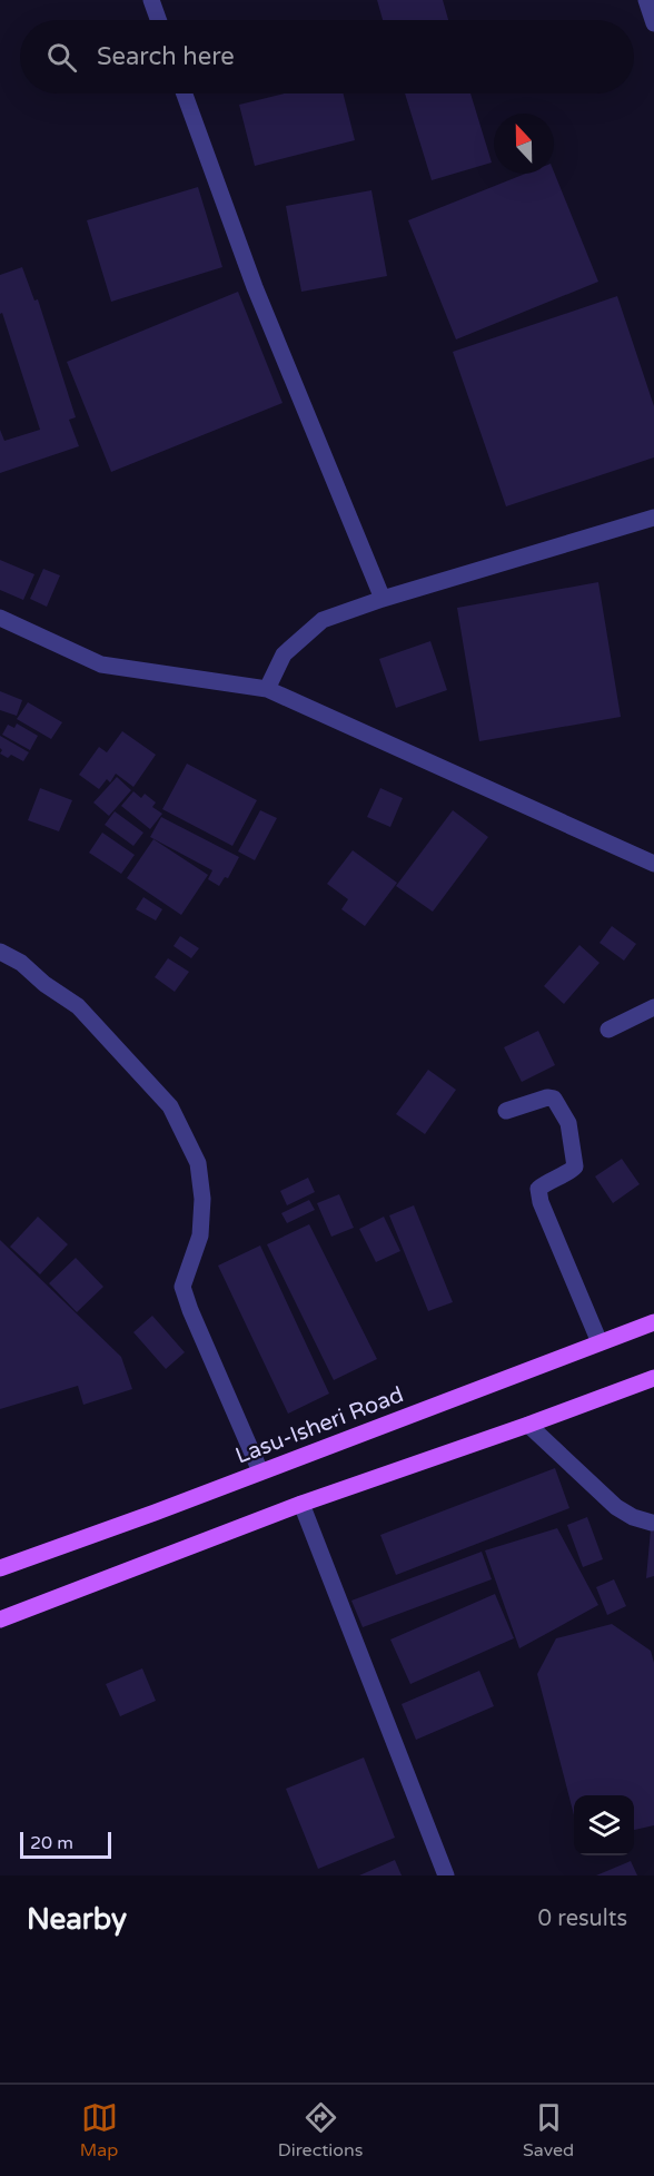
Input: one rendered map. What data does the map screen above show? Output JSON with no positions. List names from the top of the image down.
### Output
{
  "streets": {
    "main road": ["Lasu-Isheri Road"]
  },
  "scale_bar": "20 m",
  "north": "top",
  "page": {
    "search": "Search here",
    "scale": "20 m",
    "heading": ["Nearby", "0 results"],
    "nav": ["Map", "Directions", "Saved"]
  }
}
